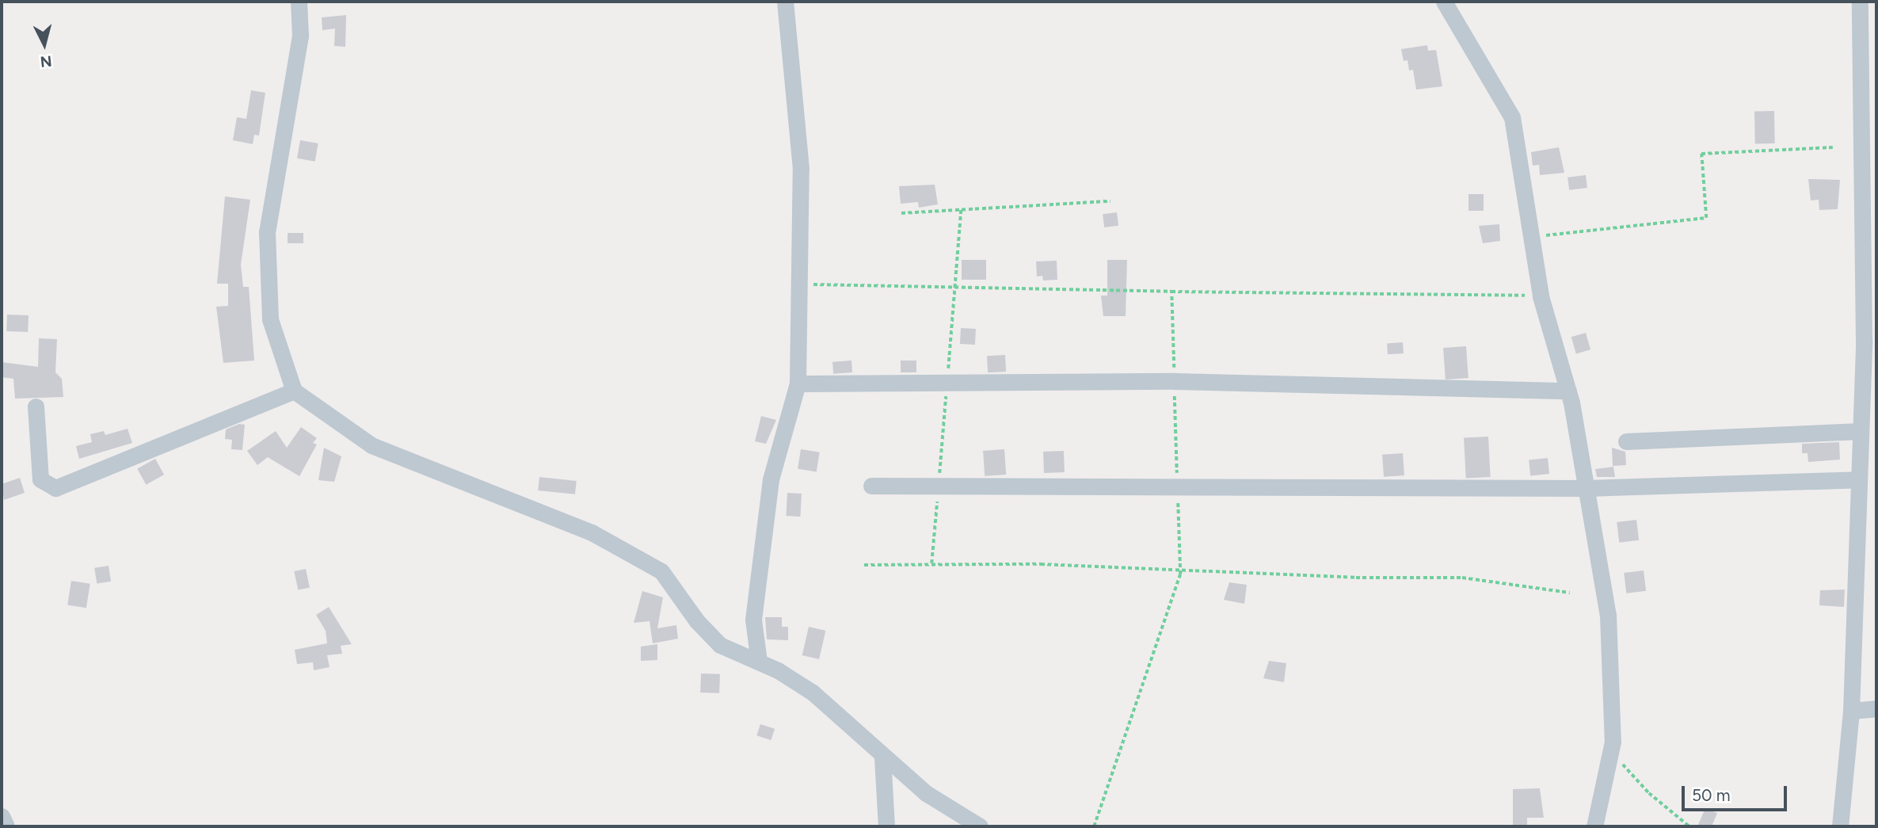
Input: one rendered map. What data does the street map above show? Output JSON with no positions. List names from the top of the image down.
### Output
{
  "scale_bar": "50 m",
  "north": "bottom"
}
